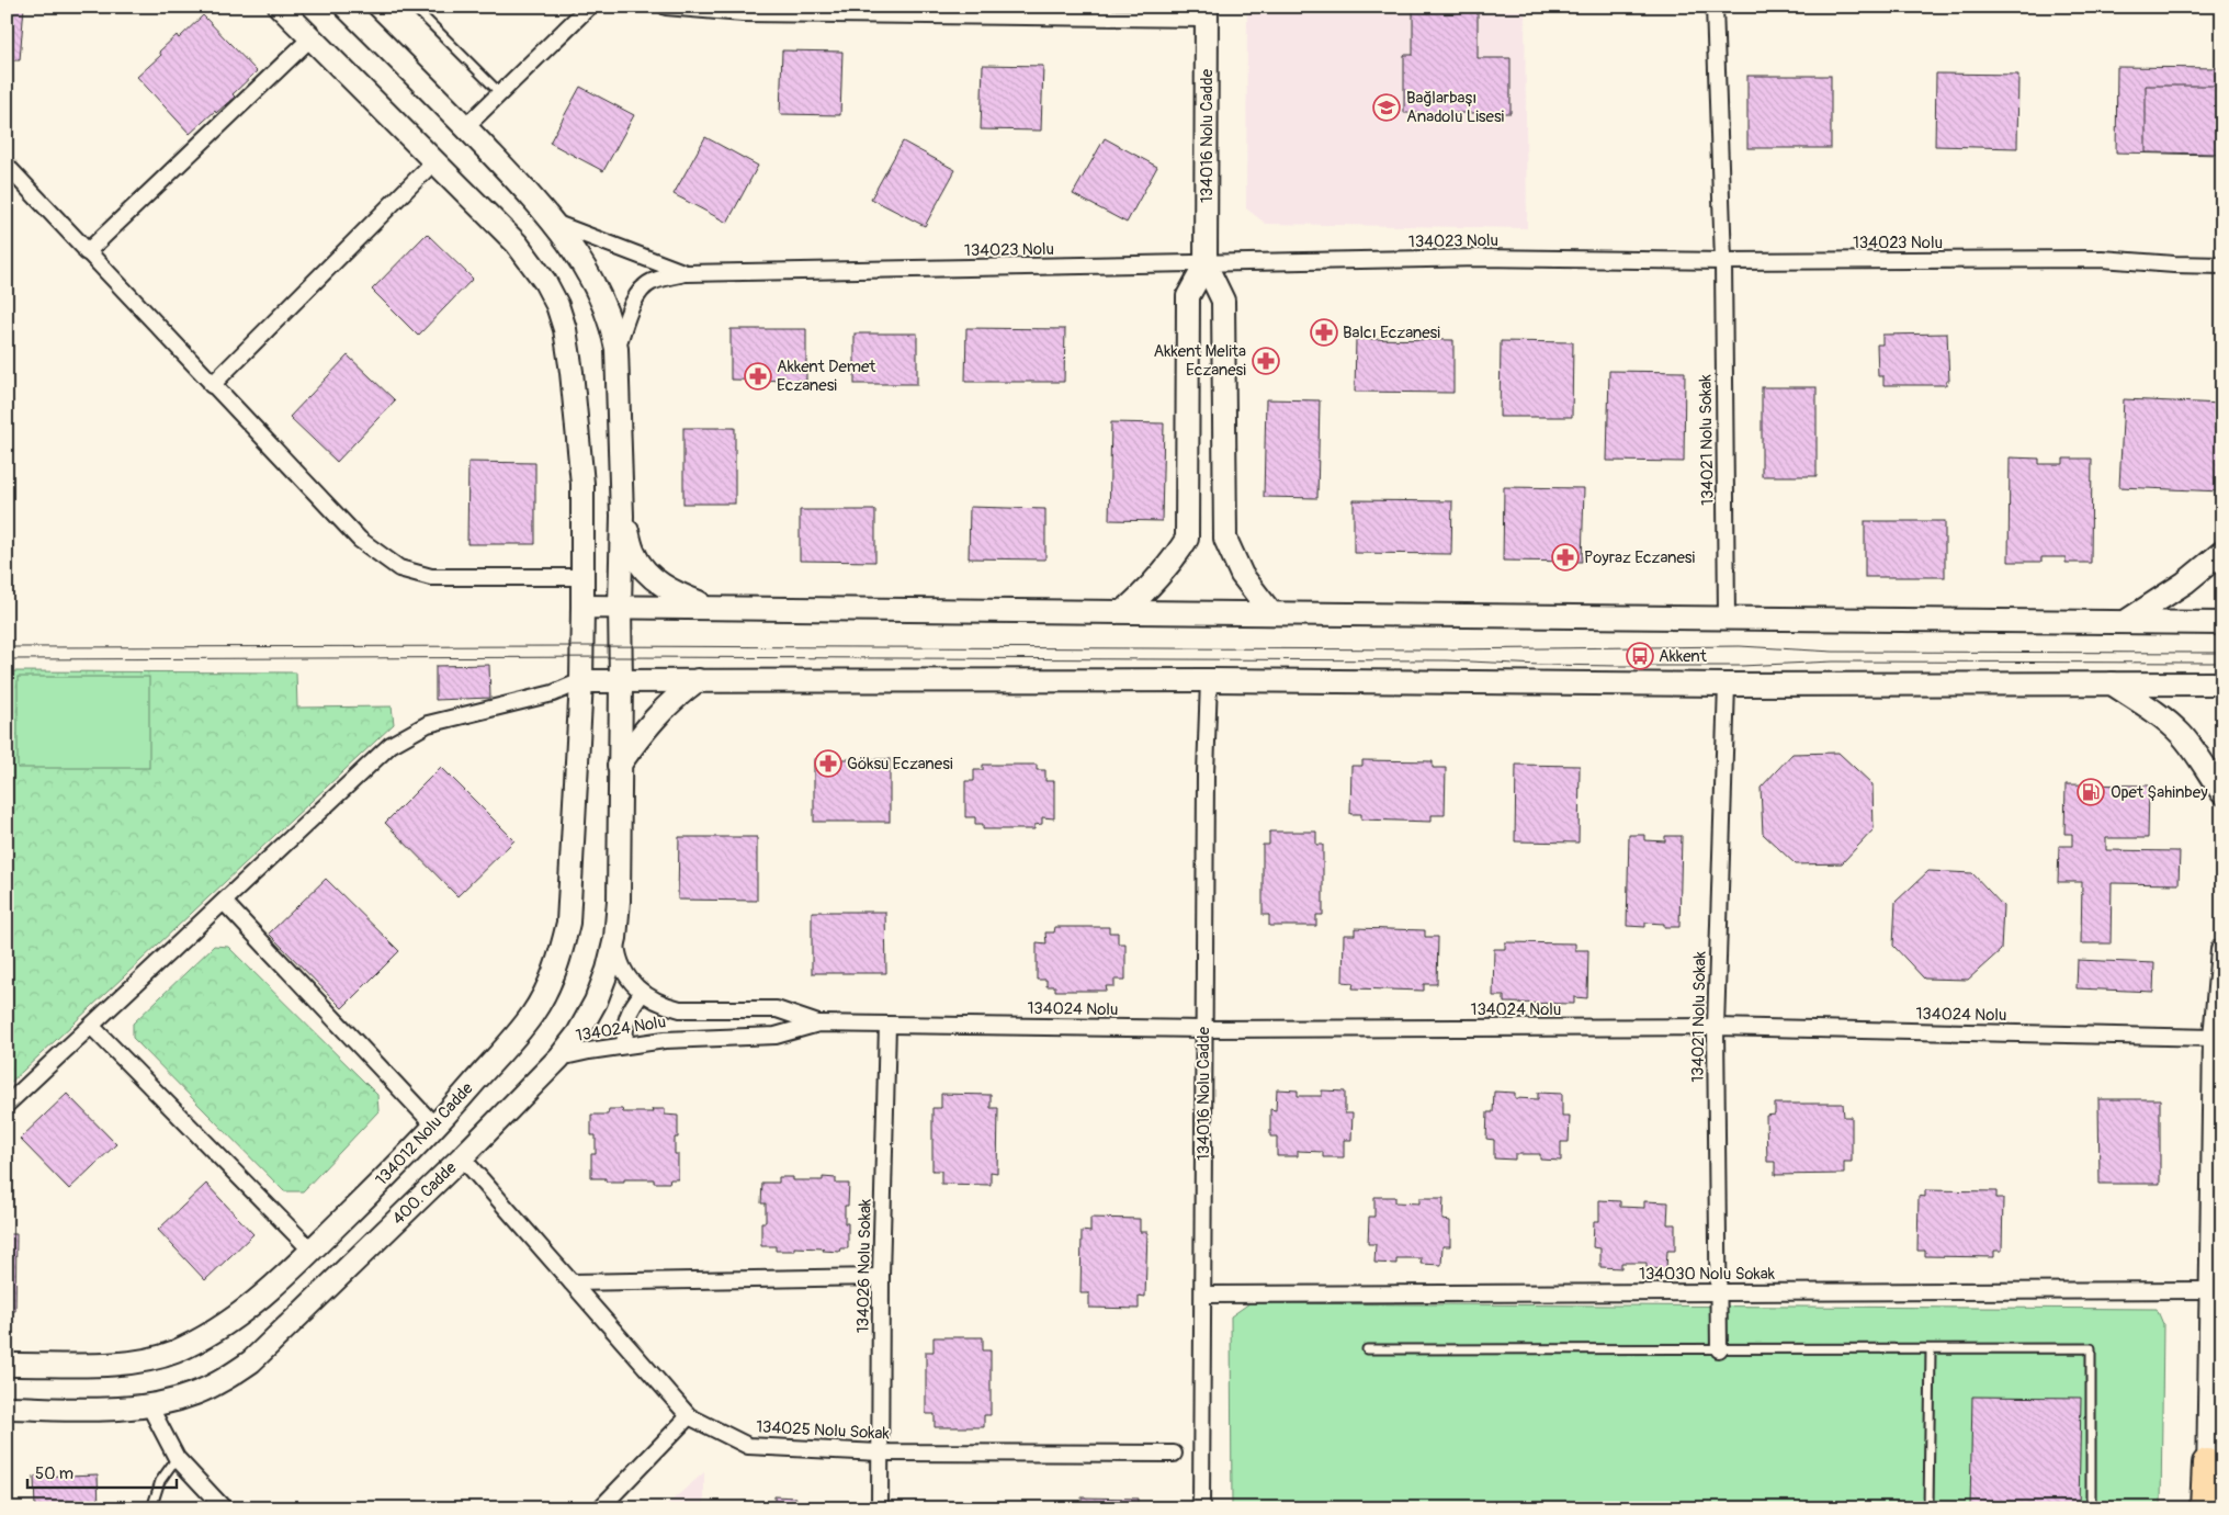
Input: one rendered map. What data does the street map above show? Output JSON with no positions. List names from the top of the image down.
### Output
{
  "streets": {
    "main road": ["134016 Nolu Cadde", "134012 Nolu Cadde", "400. Cadde"],
    "street": [
      "134023 Nolu",
      "134021 Nolu Sokak",
      "134024 Nolu",
      "134026 Nolu Sokak",
      "134030 Nolu Sokak",
      "134025 Nolu Sokak"
    ]
  },
  "crossings": [
    ["134016 Nolu Cadde", "134023 Nolu"],
    ["134016 Nolu Cadde", "134024 Nolu"],
    ["134016 Nolu Cadde", "134030 Nolu Sokak"],
    ["134023 Nolu", "134021 Nolu Sokak"],
    ["134021 Nolu Sokak", "134024 Nolu"],
    ["134021 Nolu Sokak", "134030 Nolu Sokak"],
    ["134024 Nolu", "400. Cadde"],
    ["134024 Nolu", "134026 Nolu Sokak"],
    ["400. Cadde", "134025 Nolu Sokak"],
    ["134026 Nolu Sokak", "134025 Nolu Sokak"]
  ],
  "places": {
    "school or university": ["Bağlarbaşı Anadolu Lisesi"],
    "pharmacy": [
      "Balcı Eczanesi",
      "Akkent Melita Eczanesi",
      "Akkent Demet Eczanesi",
      "Poyraz Eczanesi",
      "Göksu Eczanesi"
    ],
    "bus stop": ["Akkent"],
    "fuel station": ["Opet Şahinbey"]
  },
  "scale_bar": "50 m"
}
